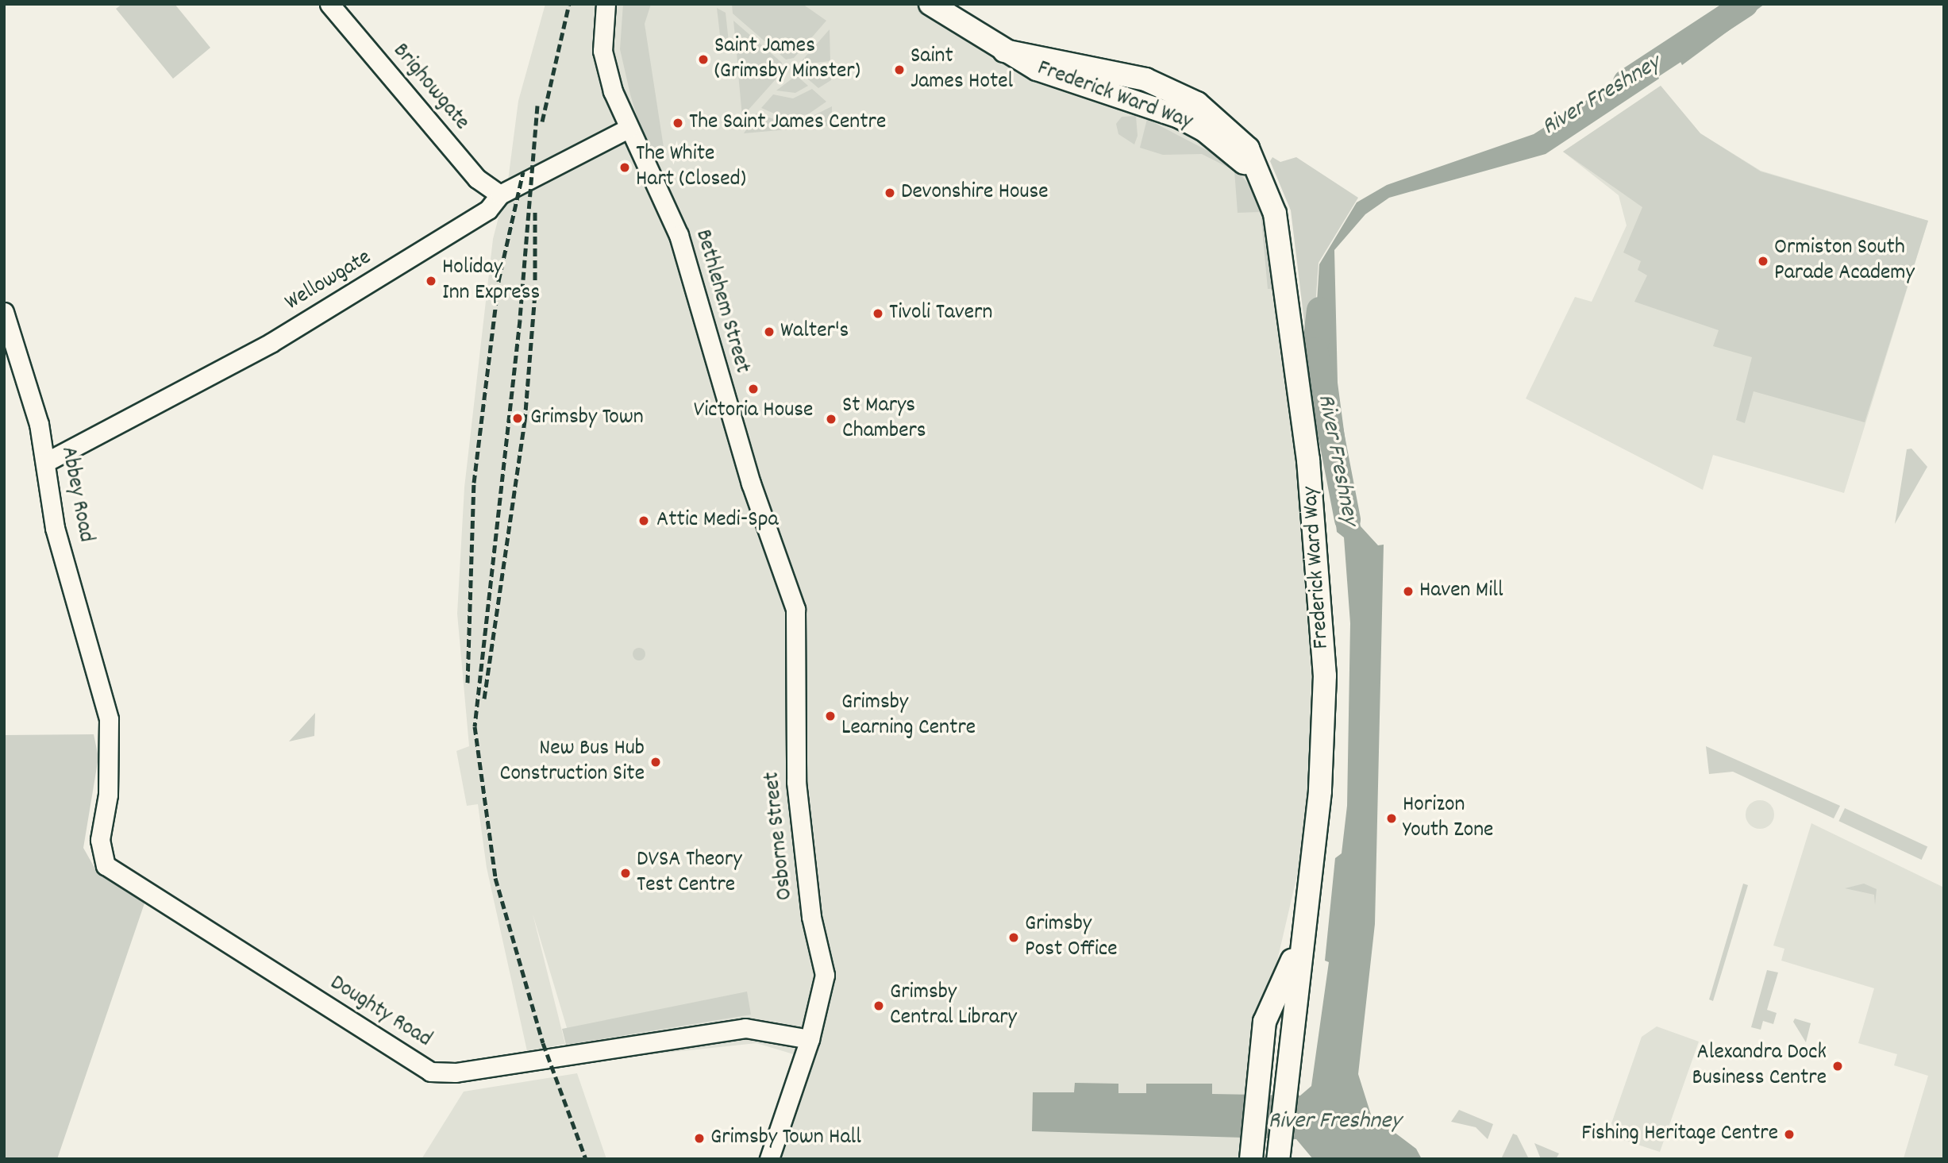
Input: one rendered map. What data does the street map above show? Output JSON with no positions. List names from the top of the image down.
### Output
{
  "streets": {
    "main road": ["Frederick Ward Way"],
    "street": [
      "Brighowgate",
      "Wellowgate",
      "Bethlehem Street",
      "Abbey Road",
      "Osborne Street",
      "Doughty Road"
    ]
  },
  "crossings": [
    ["Brighowgate", "Wellowgate"],
    ["Wellowgate", "Bethlehem Street"],
    ["Wellowgate", "Abbey Road"],
    ["Bethlehem Street", "Osborne Street"],
    ["Abbey Road", "Doughty Road"],
    ["Osborne Street", "Doughty Road"]
  ],
  "water": ["River Freshney"],
  "places": [
    "Saint James (Grimsby Minster)",
    "Saint James Hotel",
    "The Saint James Centre",
    "The White Hart (Closed)",
    "Devonshire House",
    "Ormiston South Parade Academy",
    "Holiday Inn Express",
    "Tivoli Tavern",
    "Walter's",
    "Victoria House",
    "Grimsby Town",
    "St Marys Chambers",
    "Attic Medi-Spa",
    "Haven Mill",
    "Grimsby Learning Centre",
    "New Bus Hub Construction Site",
    "Horizon Youth Zone",
    "DVSA Theory Test Centre",
    "Grimsby Post Office",
    "Grimsby Central Library",
    "Alexandra Dock Business Centre",
    "Fishing Heritage Centre",
    "Grimsby Town Hall"
  ]
}
